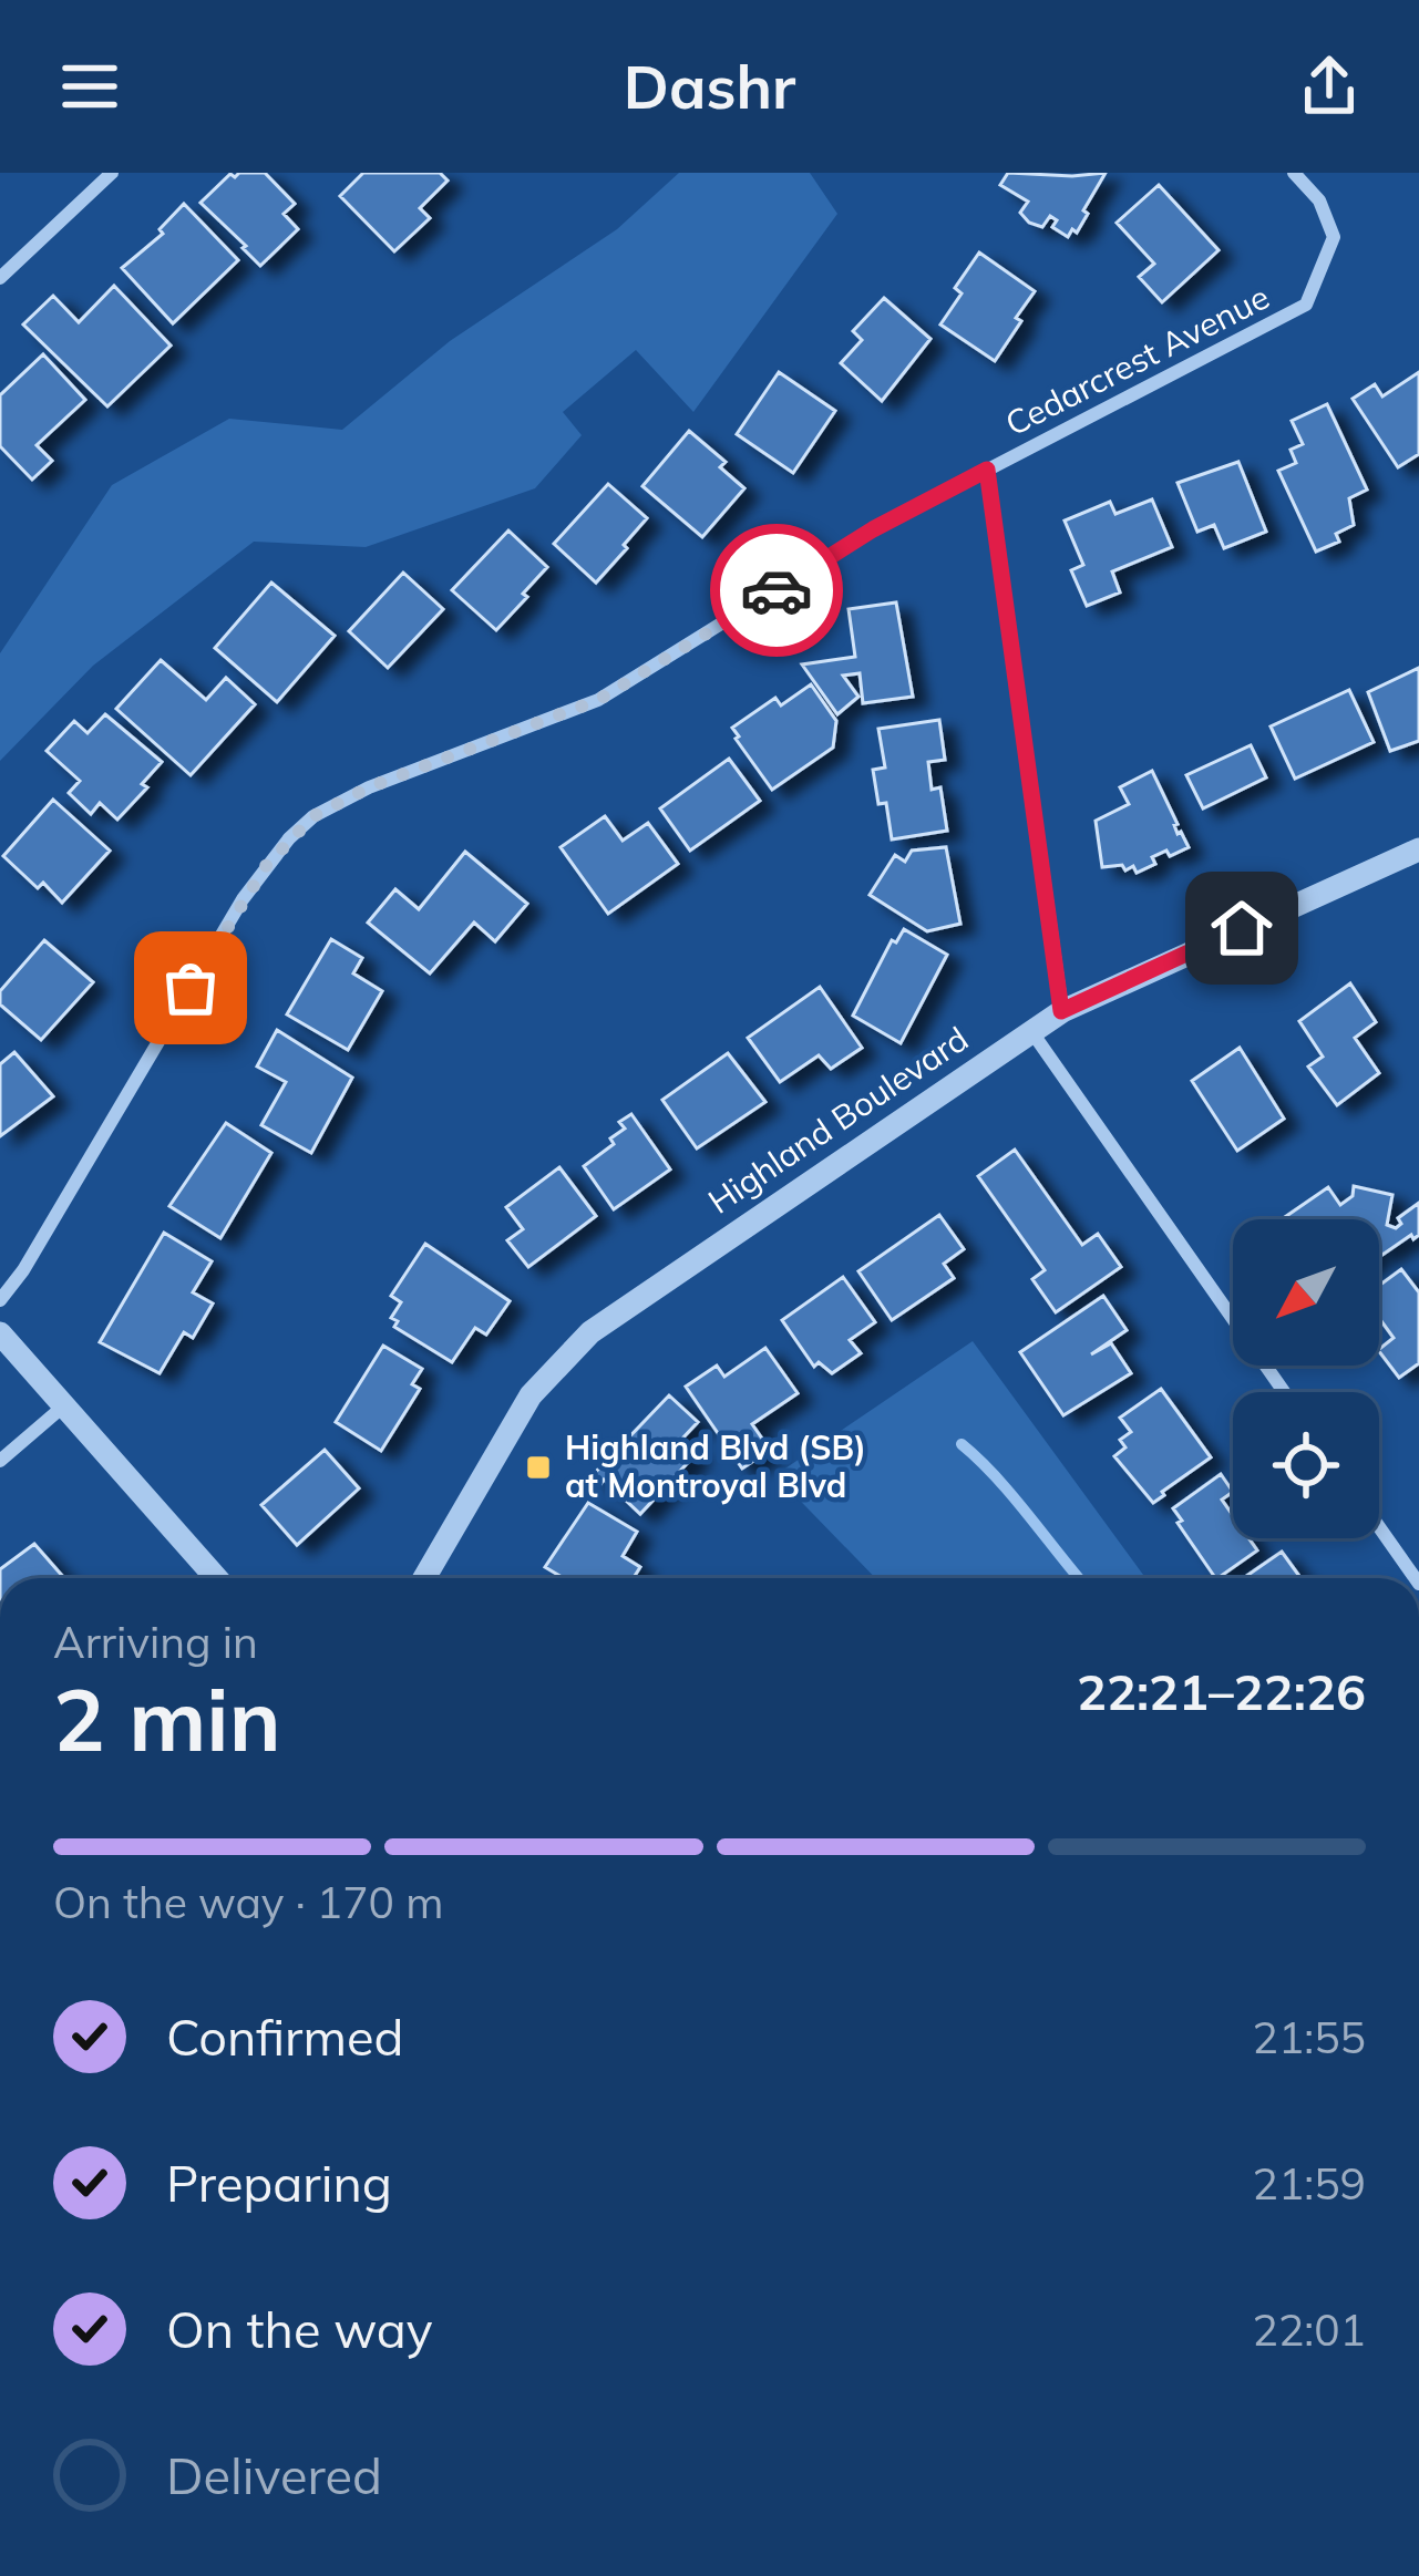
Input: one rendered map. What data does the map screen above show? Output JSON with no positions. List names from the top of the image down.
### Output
{
  "streets": {
    "street": ["Cedarcrest Avenue", "Highland Boulevard"]
  },
  "places": {
    "transit": ["Highland Blvd (SB) at Montroyal Blvd"]
  },
  "north": "bottom left",
  "page": {
    "header": "Dashr",
    "heading": ["2 min", "Arriving in", "22:21–22:26"],
    "bar": "On the way · 170 m",
    "list": [
      ["Confirmed", "21:55"],
      ["Preparing", "21:59"],
      ["On the way", "22:01"],
      "Delivered"
    ]
  }
}
